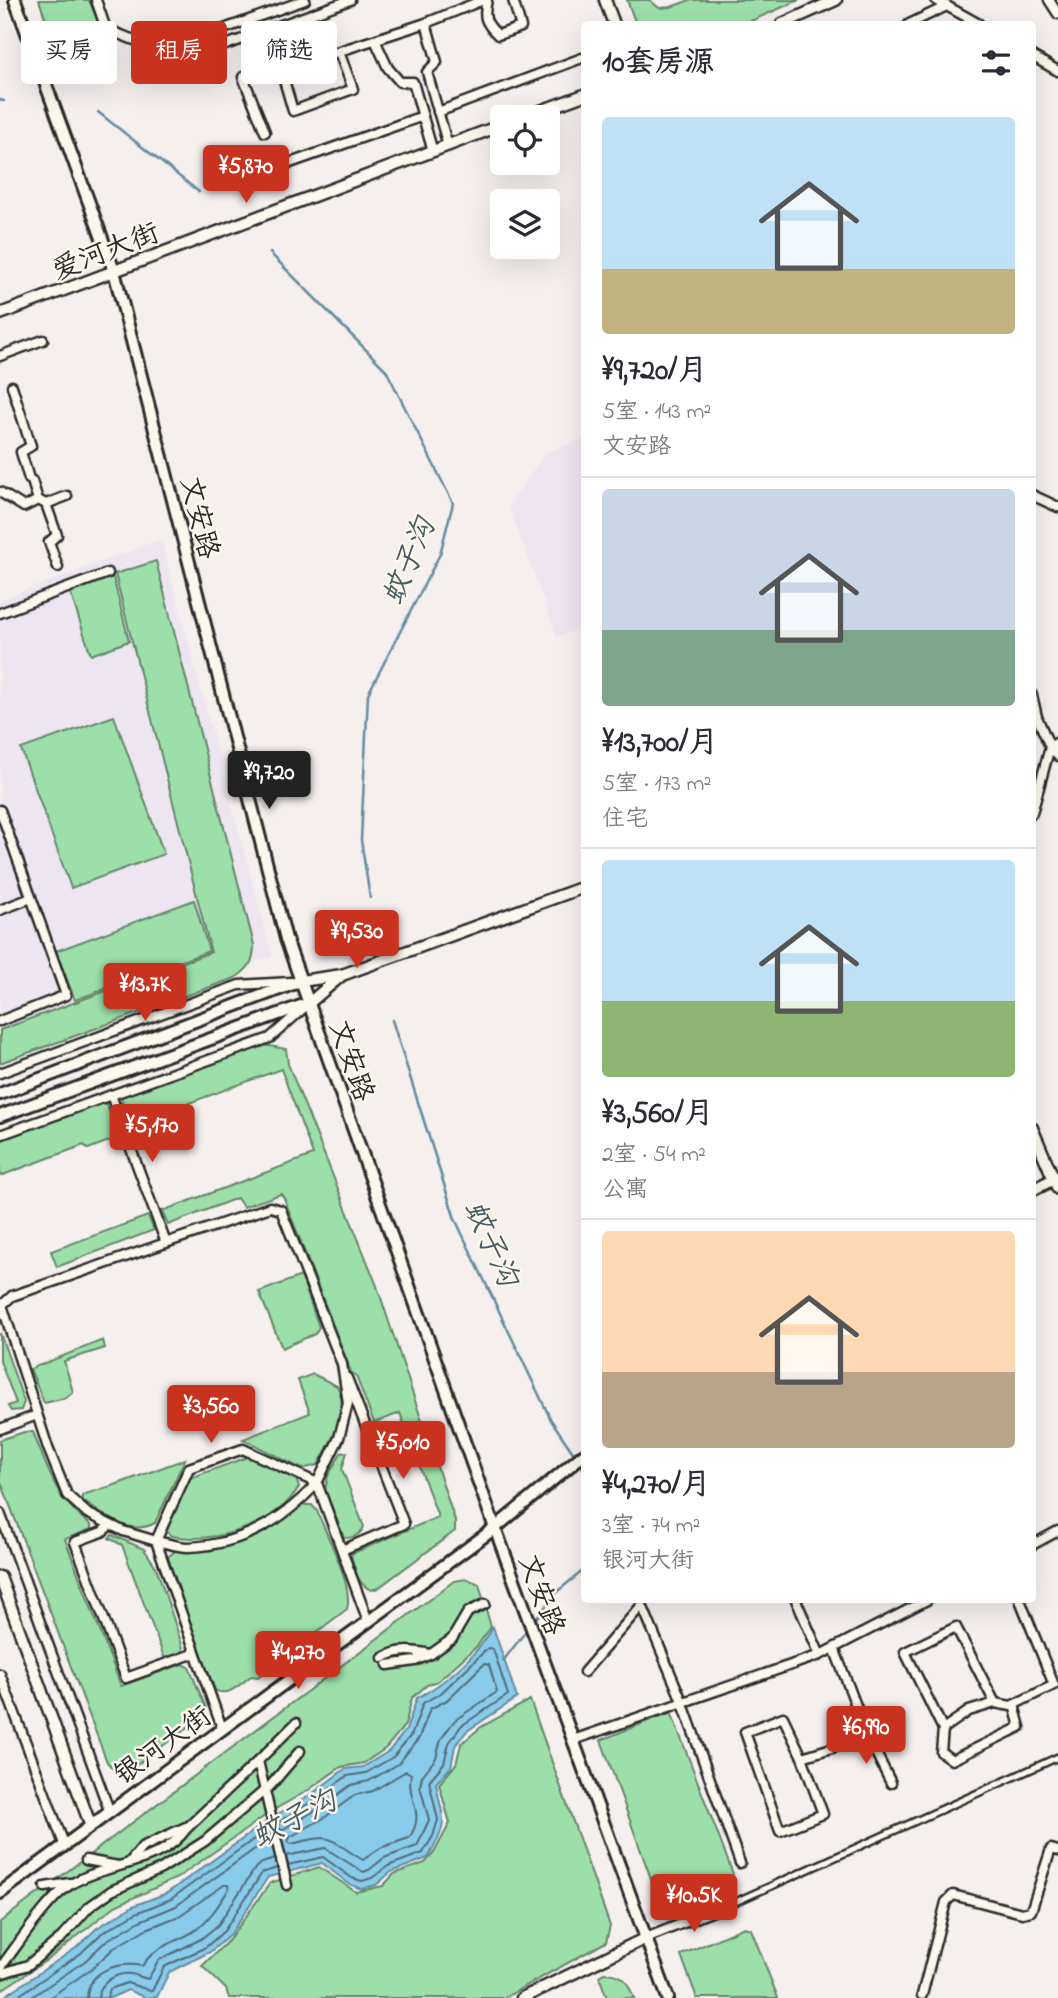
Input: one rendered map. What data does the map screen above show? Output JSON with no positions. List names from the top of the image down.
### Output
{
  "streets": {
    "main road": ["文安路", "银河大街"],
    "street": ["爱河大街"]
  },
  "crossings": [
    ["爱河大街", "文安路"],
    ["文安路", "银河大街"]
  ],
  "water": ["蚊子沟"],
  "page": {
    "chip": ["买房", "租房", "筛选"],
    "heading": "10套房源",
    "list": [
      {
        "name": "¥9,720/月",
        "note": "5室 · 143 m² · 文安路"
      },
      {
        "name": "¥13,700/月",
        "note": "5室 · 173 m² · 住宅"
      },
      {
        "name": "¥3,560/月",
        "note": "2室 · 54 m² · 公寓"
      },
      {
        "name": "¥4,270/月",
        "note": "3室 · 74 m² · 银河大街"
      }
    ],
    "price": [
      "¥5,870",
      "¥9,720",
      "¥9,530",
      "¥13.7K",
      "¥5,170",
      "¥3,560",
      "¥5,010",
      "¥4,270",
      "¥6,990",
      "¥10.5K"
    ]
  }
}
